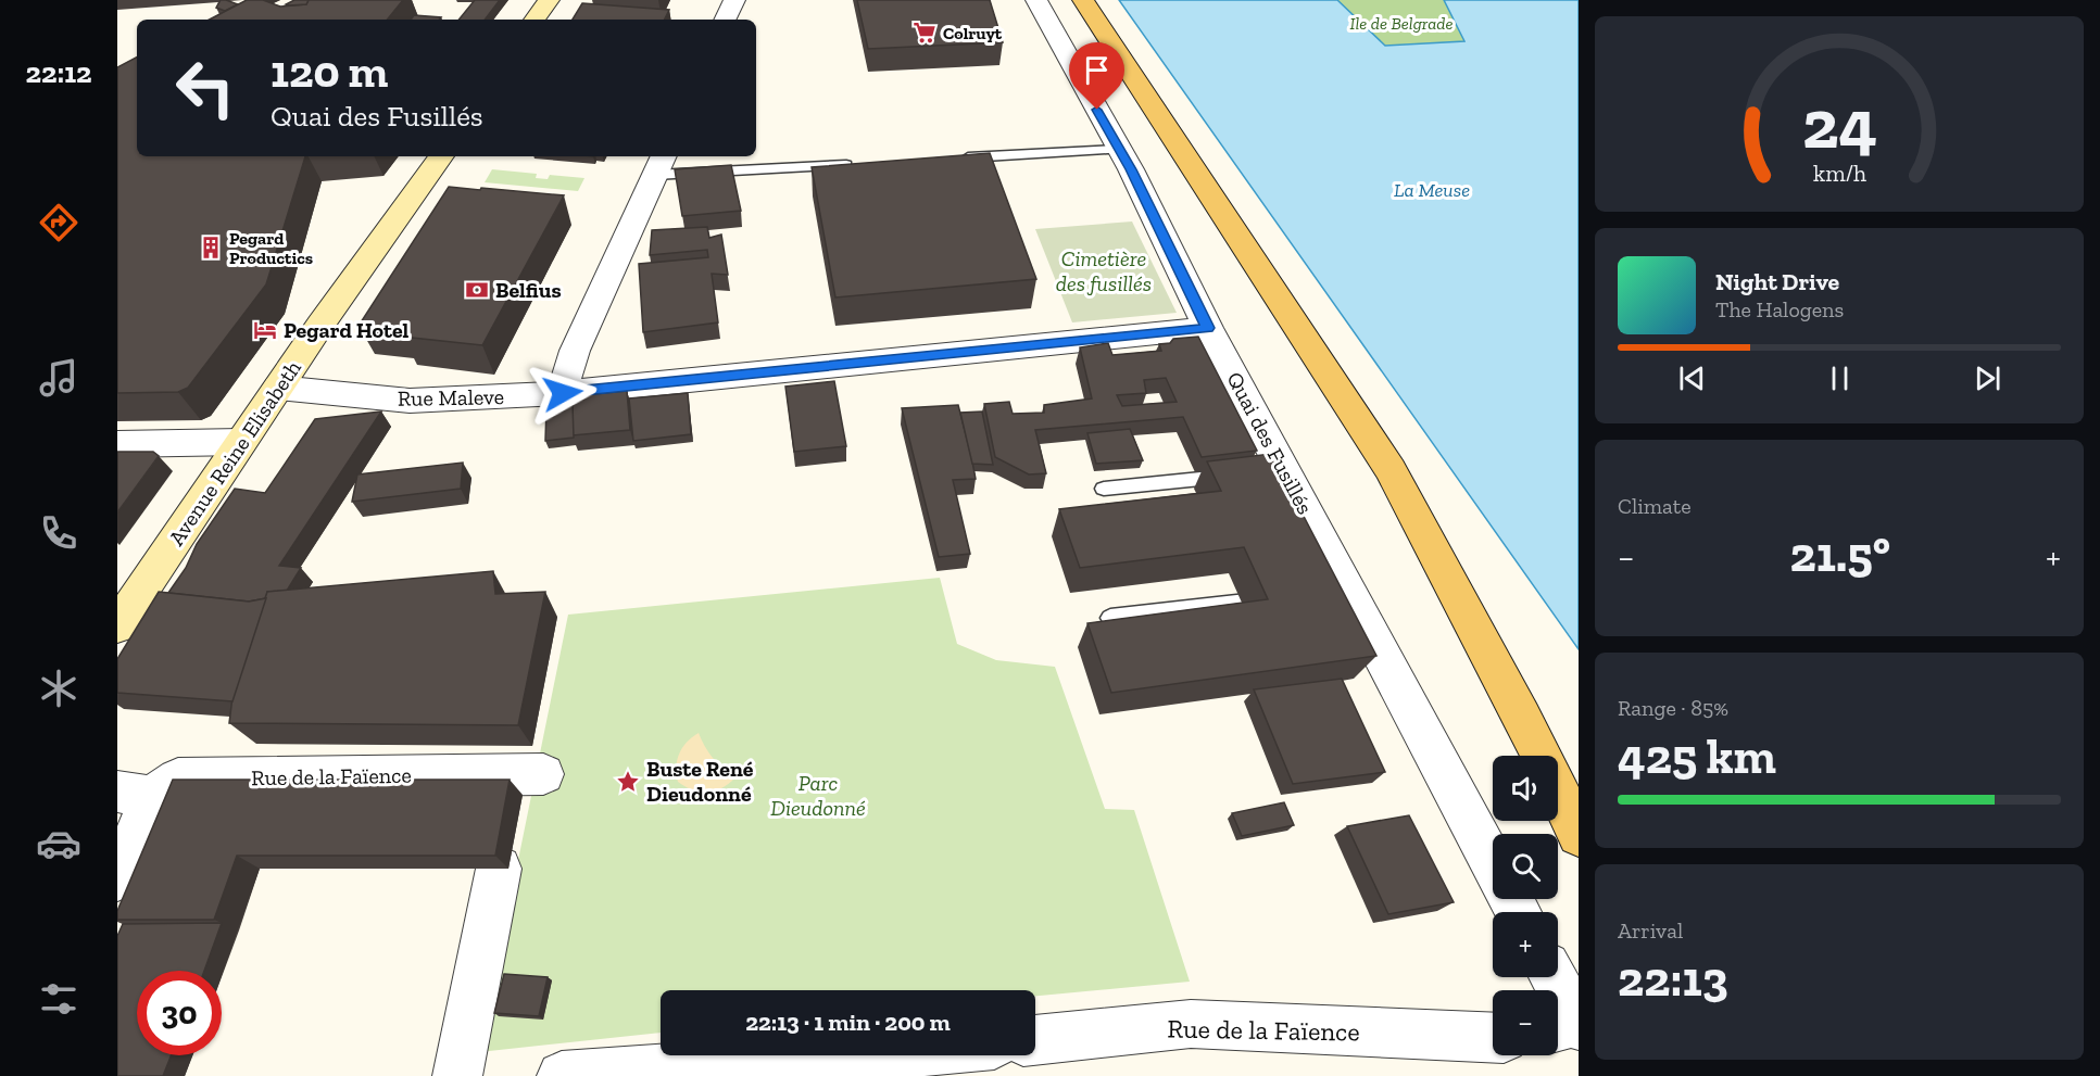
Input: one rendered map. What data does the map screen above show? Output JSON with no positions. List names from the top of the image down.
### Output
{
  "streets": {
    "main road": ["Avenue Reine Elisabeth"],
    "street": ["Rue Maleve", "Quai des Fusillés", "Rue de la Faïence"]
  },
  "crossings": [
    ["Rue Maleve", "Quai des Fusillés"],
    ["Rue Maleve", "Avenue Reine Elisabeth"]
  ],
  "water": ["La Meuse"],
  "parks": ["Ile de Belgrade", "Cimetière des fusillés", "Parc Dieudonné"],
  "places": {
    "supermarket": ["Colruyt"],
    "building": ["Pegard Productics"],
    "bank": ["Belfius"],
    "hotel": ["Pegard Hotel"],
    "place": ["Buste René Dieudonné"]
  },
  "page": {
    "tabs": "22:12",
    "turn": ["120 m", "Quai des Fusillés"],
    "song": ["Night Drive", "The Halogens"],
    "tile": [
      "Climate",
      ["Range · 85%", "425 km"],
      ["Arrival", "22:13"]
    ],
    "heat": ["−", "21.5°", "+"],
    "map_buttons": ["+", "−"],
    "limit": "30",
    "trip": "22:13 · 1 min · 200 m",
    "gauge": ["24", "km/h"]
  }
}
